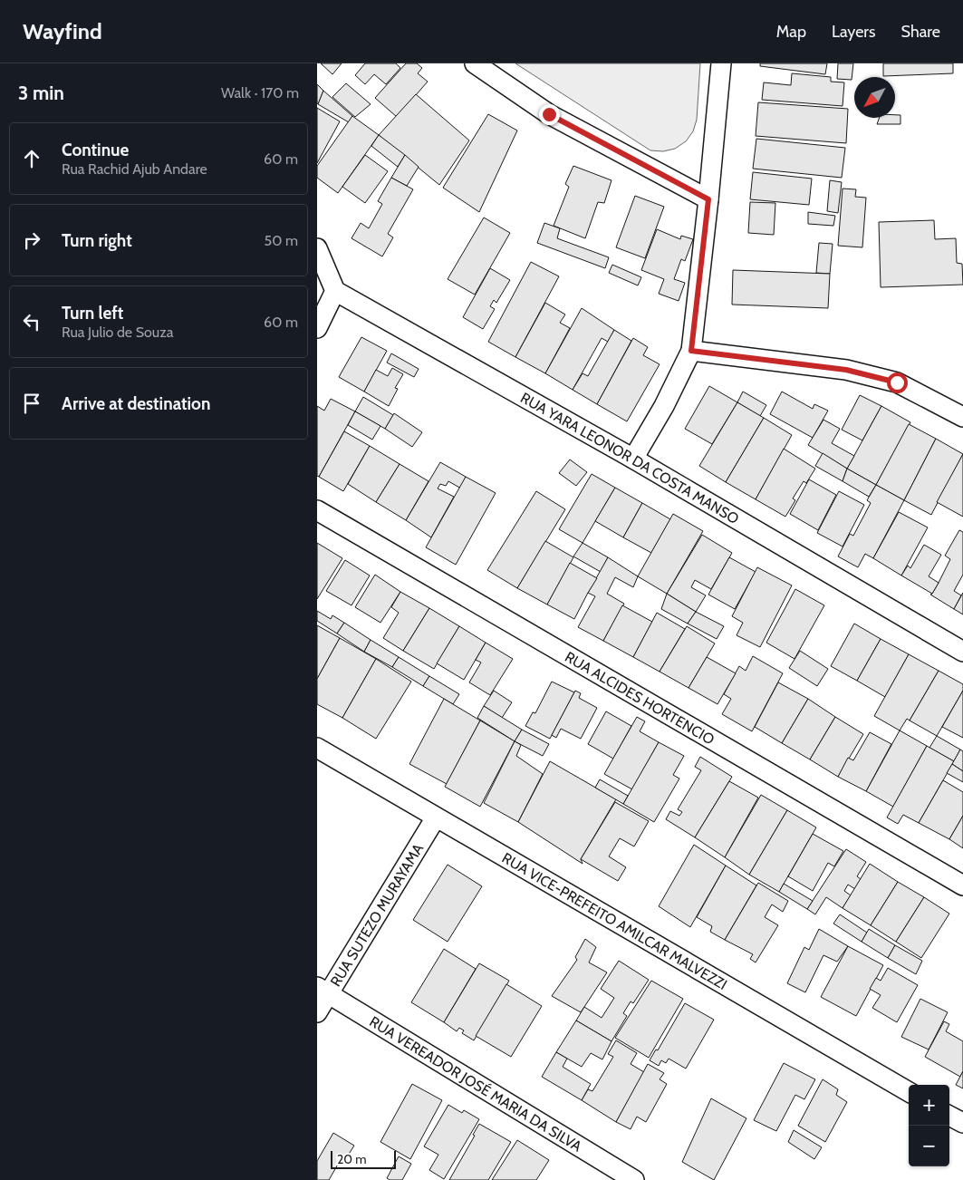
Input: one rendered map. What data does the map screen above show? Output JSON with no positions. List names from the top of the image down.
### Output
{
  "streets": {
    "street": [
      "RUA YARA LEONOR DA COSTA MANSO",
      "RUA ALCIDES HORTENCIO",
      "RUA SUTEZO MURAYAMA",
      "RUA VICE-PREFEITO AMILCAR MALVEZZI",
      "RUA VEREADOR JOSÉ MARIA DA SILVA"
    ]
  },
  "crossings": [
    ["RUA SUTEZO MURAYAMA", "RUA VICE-PREFEITO AMILCAR MALVEZZI"],
    ["RUA SUTEZO MURAYAMA", "RUA VEREADOR JOSÉ MARIA DA SILVA"]
  ],
  "scale_bar": "20 m",
  "north": "bottom left",
  "page": {
    "header": "Wayfind",
    "nav": ["Map", "Layers", "Share"],
    "heading": ["3 min", "Walk · 170 m"],
    "list": [
      ["Continue", "Rua Rachid Ajub Andare", "60 m"],
      ["Turn right", "50 m"],
      ["Turn left", "Rua Julio de Souza", "60 m"],
      "Arrive at destination"
    ],
    "map_buttons": ["+", "−"],
    "scale": "20 m"
  }
}
